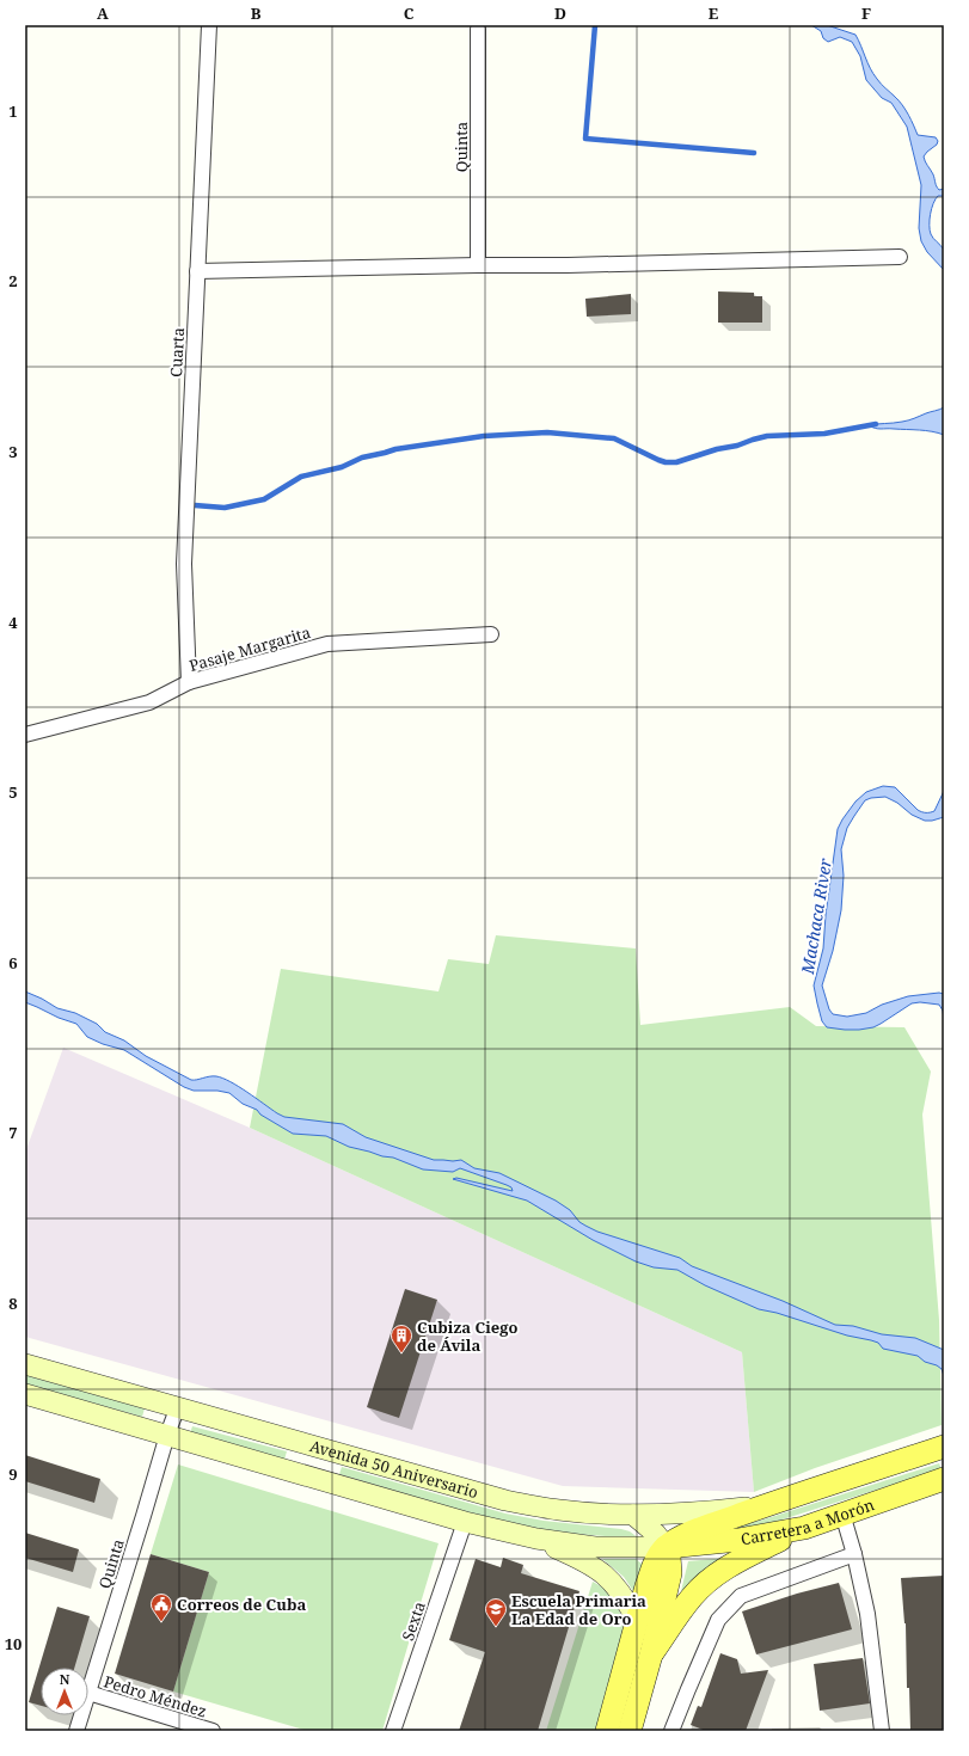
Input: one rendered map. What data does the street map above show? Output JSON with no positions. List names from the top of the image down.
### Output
{
  "streets": {
    "main road": ["Avenida 50 Aniversario", "Carretera a Morón"],
    "street": [
      "Quinta",
      "Cuarta",
      "Pasaje Margarita",
      "Sexta",
      "Pedro Méndez"
    ]
  },
  "crossings": [
    ["Quinta", "Avenida 50 Aniversario"],
    ["Quinta", "Pedro Méndez"],
    ["Cuarta", "Pasaje Margarita"],
    ["Avenida 50 Aniversario", "Carretera a Morón"],
    ["Avenida 50 Aniversario", "Sexta"]
  ],
  "water": ["Machaca River"],
  "places": {
    "building": ["Cubiza Ciego de Ávila"],
    "public building": ["Correos de Cuba"],
    "school or university": ["Escuela Primaria La Edad de Oro"]
  },
  "north": "top",
  "grid": {
    "columns": [
      "A",
      "B",
      "C",
      "D",
      "E",
      "F"
    ],
    "rows": [
      "1",
      "2",
      "3",
      "4",
      "5",
      "6",
      "7",
      "8",
      "9",
      "10"
    ]
  }
}
